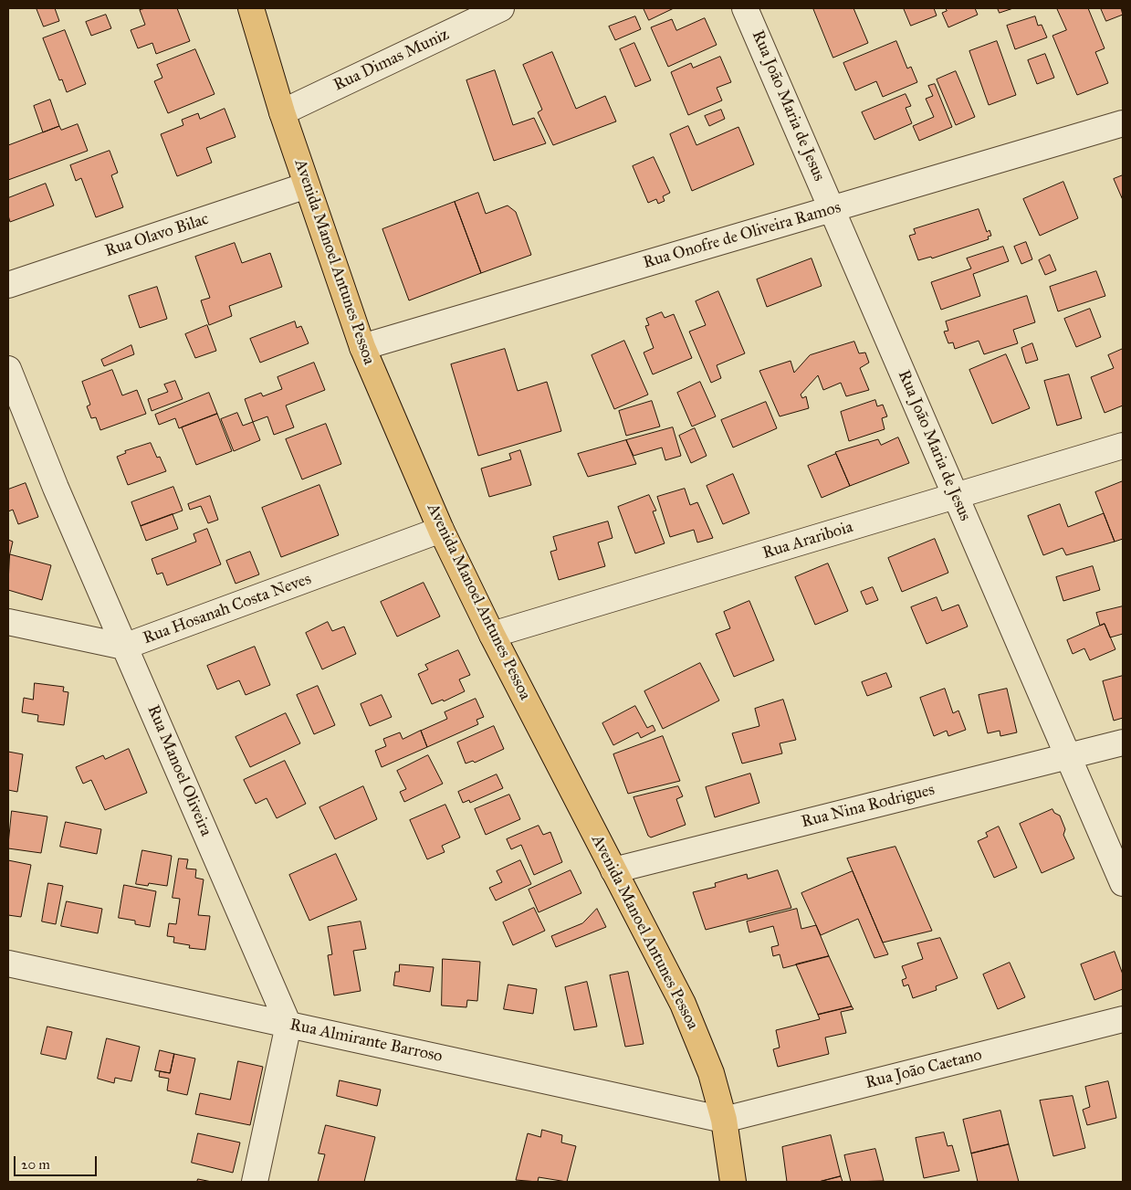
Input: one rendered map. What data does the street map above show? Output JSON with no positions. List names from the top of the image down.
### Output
{
  "streets": {
    "main road": ["Avenida Manoel Antunes Pessoa"],
    "street": [
      "Rua Dimas Muniz",
      "Rua João Maria de Jesus",
      "Rua Olavo Bilac",
      "Rua Onofre de Oliveira Ramos",
      "Rua Arariboia",
      "Rua Hosanah Costa Neves",
      "Rua Manoel Oliveira",
      "Rua Nina Rodrigues",
      "Rua Almirante Barroso",
      "Rua João Caetano"
    ]
  },
  "crossings": [
    ["Rua Dimas Muniz", "Avenida Manoel Antunes Pessoa"],
    ["Rua João Maria de Jesus", "Rua Onofre de Oliveira Ramos"],
    ["Rua João Maria de Jesus", "Rua Arariboia"],
    ["Rua João Maria de Jesus", "Rua Nina Rodrigues"],
    ["Rua Olavo Bilac", "Avenida Manoel Antunes Pessoa"],
    ["Rua Onofre de Oliveira Ramos", "Avenida Manoel Antunes Pessoa"],
    ["Avenida Manoel Antunes Pessoa", "Rua Arariboia"],
    ["Avenida Manoel Antunes Pessoa", "Rua Hosanah Costa Neves"],
    ["Avenida Manoel Antunes Pessoa", "Rua Nina Rodrigues"],
    ["Avenida Manoel Antunes Pessoa", "Rua Almirante Barroso"],
    ["Avenida Manoel Antunes Pessoa", "Rua João Caetano"],
    ["Rua Hosanah Costa Neves", "Rua Manoel Oliveira"],
    ["Rua Manoel Oliveira", "Rua Almirante Barroso"],
    ["Rua Almirante Barroso", "Rua João Caetano"]
  ],
  "scale_bar": "20 m"
}
